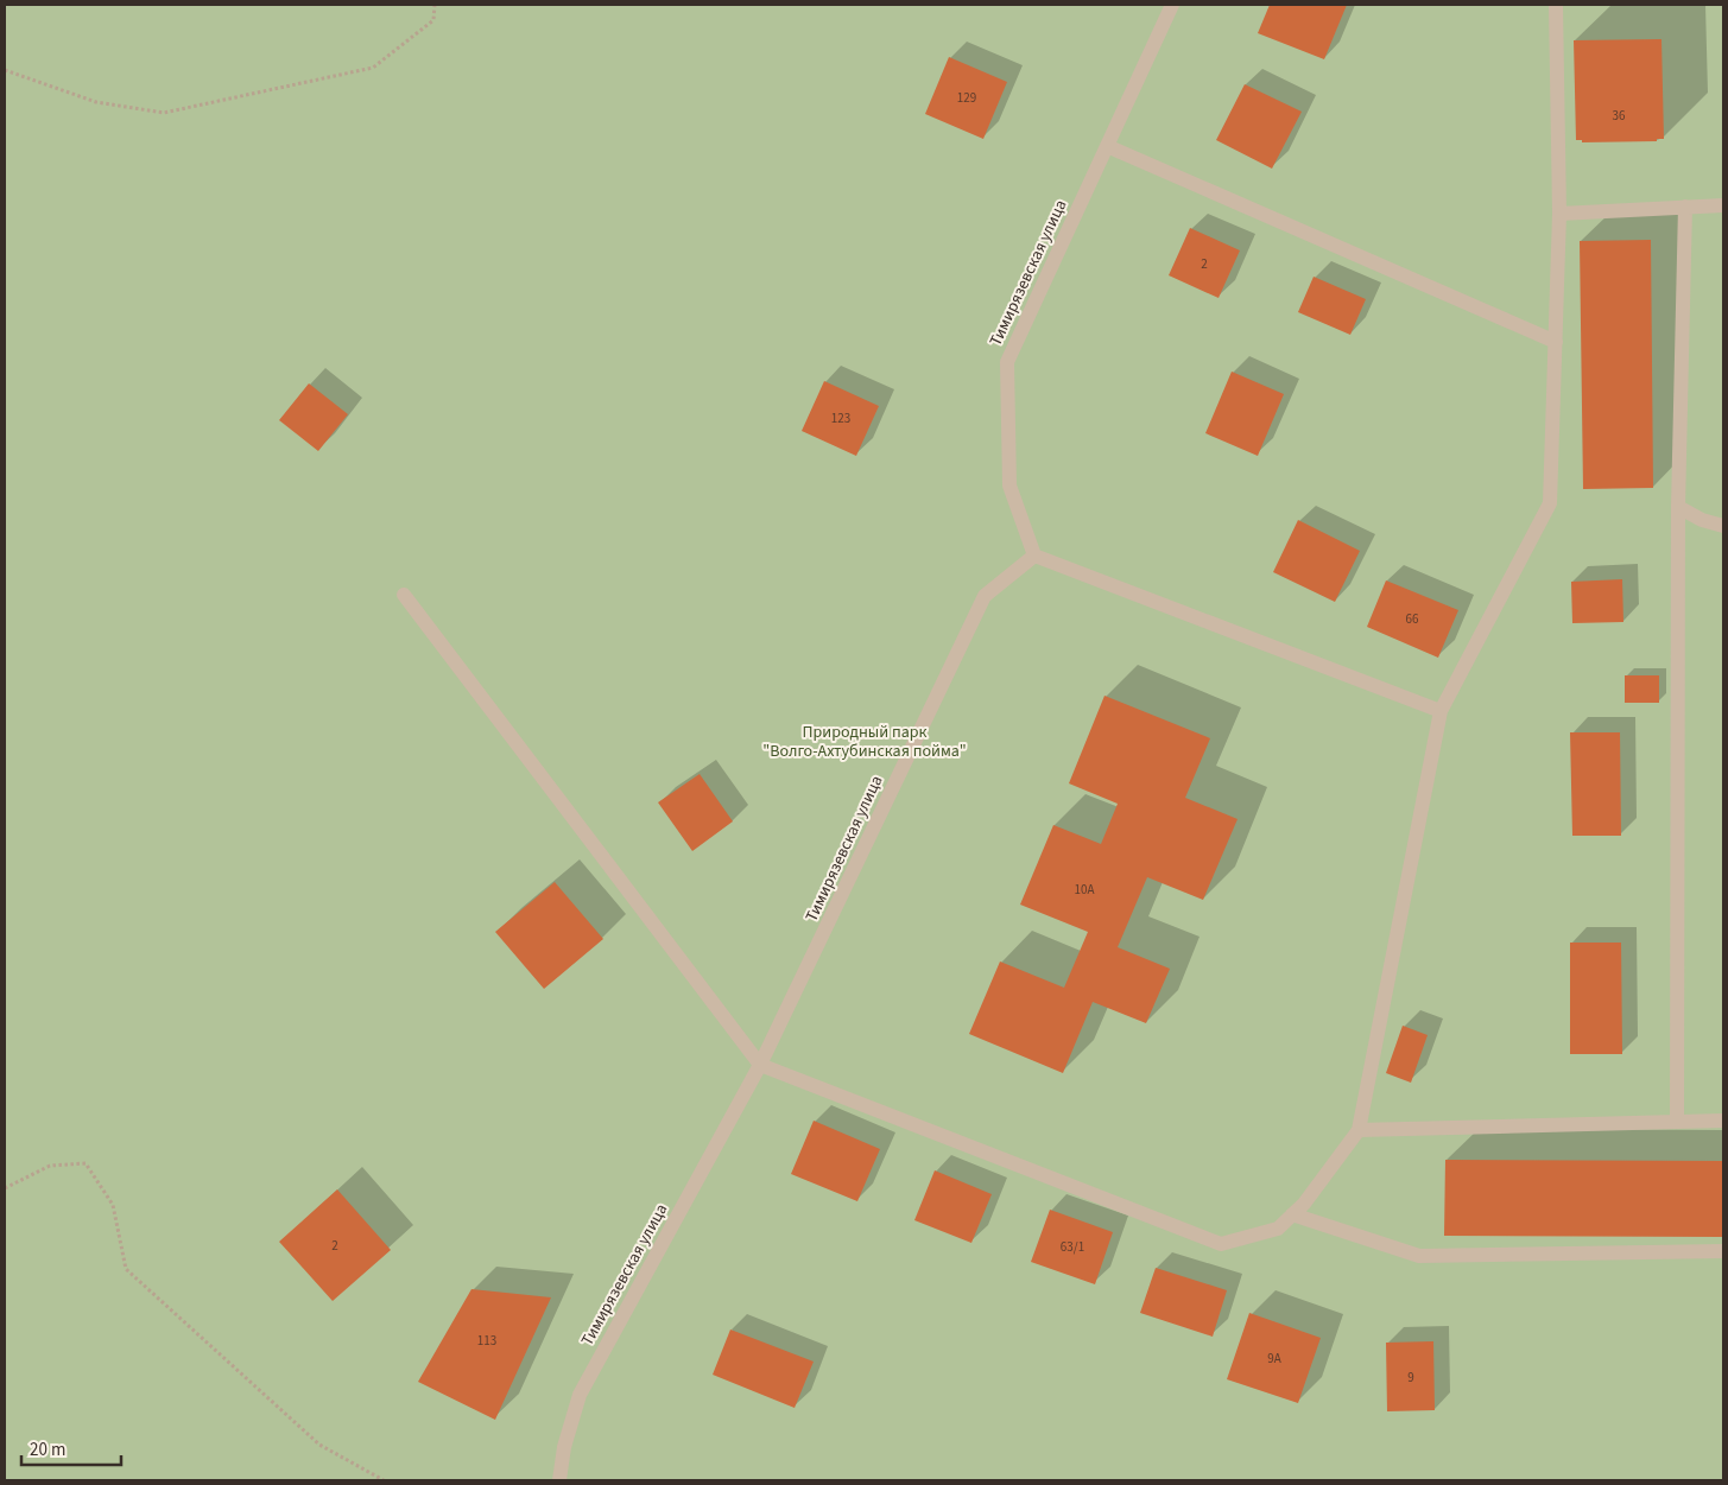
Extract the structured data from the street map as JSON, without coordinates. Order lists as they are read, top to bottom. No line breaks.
{"streets":{"street":["Тимирязевская улица"]},"parks":["Природный парк \"Волго-Ахтубинская пойма\""],"house_numbers":["129","36","2","123","66","10А","2","63/1","113","9А","9"],"scale_bar":"20 m"}
